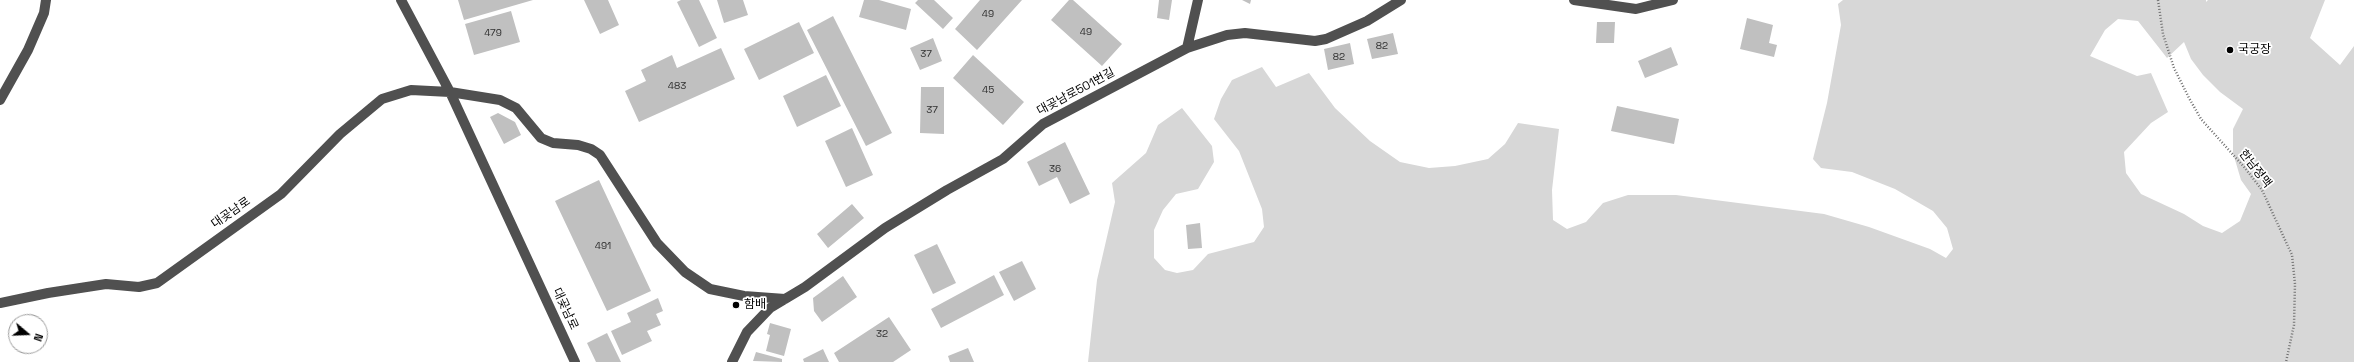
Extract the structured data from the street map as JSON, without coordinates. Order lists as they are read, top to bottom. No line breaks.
{"streets":{"street":["대곶남로501번길","대곶남로"],"path":["한남정맥"]},"places":["국궁장","함배"],"house_numbers":["49","49","479","82","37","82","483","45","37","36","491","32"],"north":"right"}
